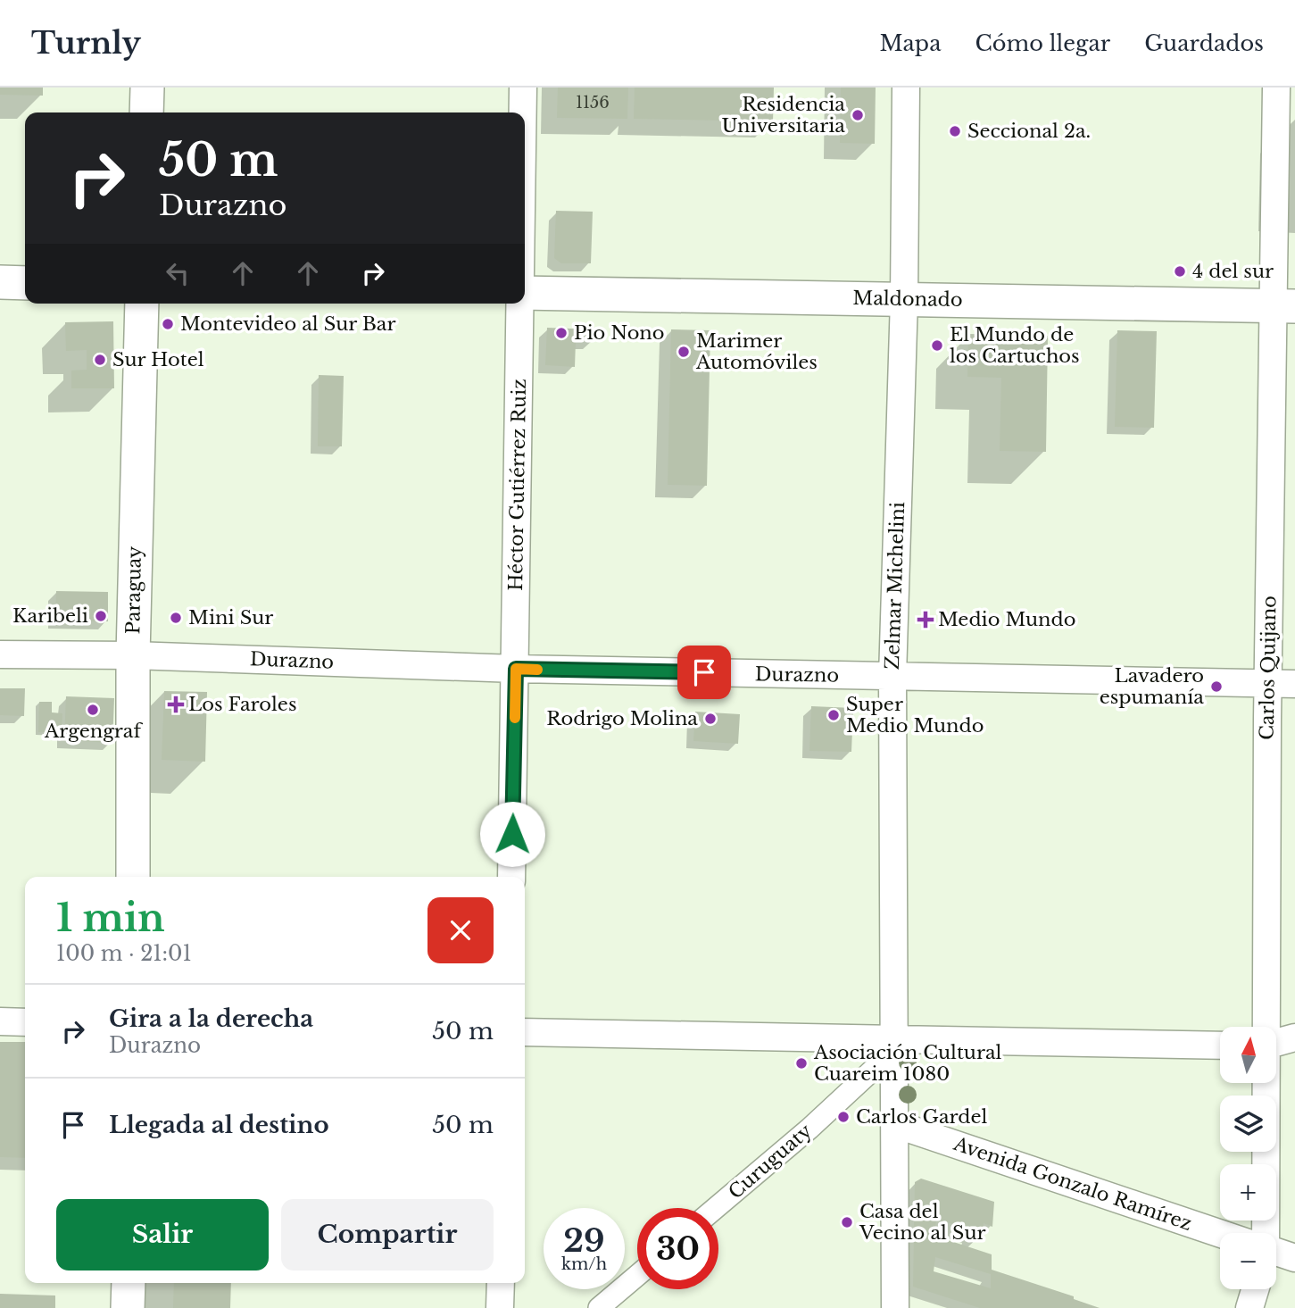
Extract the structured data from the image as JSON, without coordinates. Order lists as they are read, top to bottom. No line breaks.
{"streets":{"street":["Maldonado","Héctor Gutiérrez Ruiz","Zelmar Michelini","Paraguay","Durazno","Carlos Quijano","Curuguaty","Avenida Gonzalo Ramírez"]},"crossings":[["Maldonado","Zelmar Michelini"],["Maldonado","Carlos Quijano"],["Héctor Gutiérrez Ruiz","Durazno"],["Zelmar Michelini","Durazno"],["Zelmar Michelini","Curuguaty"],["Zelmar Michelini","Avenida Gonzalo Ramírez"],["Paraguay","Durazno"],["Durazno","Carlos Quijano"]],"places":{"other":["Residencia Universitaria","Seccional 2a.","4 del sur","Montevideo al Sur Bar","Pio Nono","El Mundo de los Cartuchos","Marimer Automóviles","Sur Hotel","Karibeli","Mini Sur","Lavadero espumanía","Argengraf","Super Medio Mundo","Rodrigo Molina","Asociación Cultural Cuareim 1080","Carlos Gardel","Casa del Vecino al Sur"],"health":["Medio Mundo","Los Faroles"]},"house_numbers":["1156"],"north":"top","page":{"header":"Turnly","nav":["Mapa","Cómo llegar","Guardados"],"turn":["50 m","Durazno"],"heading":["1 min","100 m · 21:01"],"list":[{"name":"Gira a la derecha","note":"Durazno","value":"50 m"},{"name":"Llegada al destino","value":"50 m"}],"map_buttons":["+","−"],"buttons":["Salir","Compartir"],"speed":"29 km/h","limit":"30"}}
